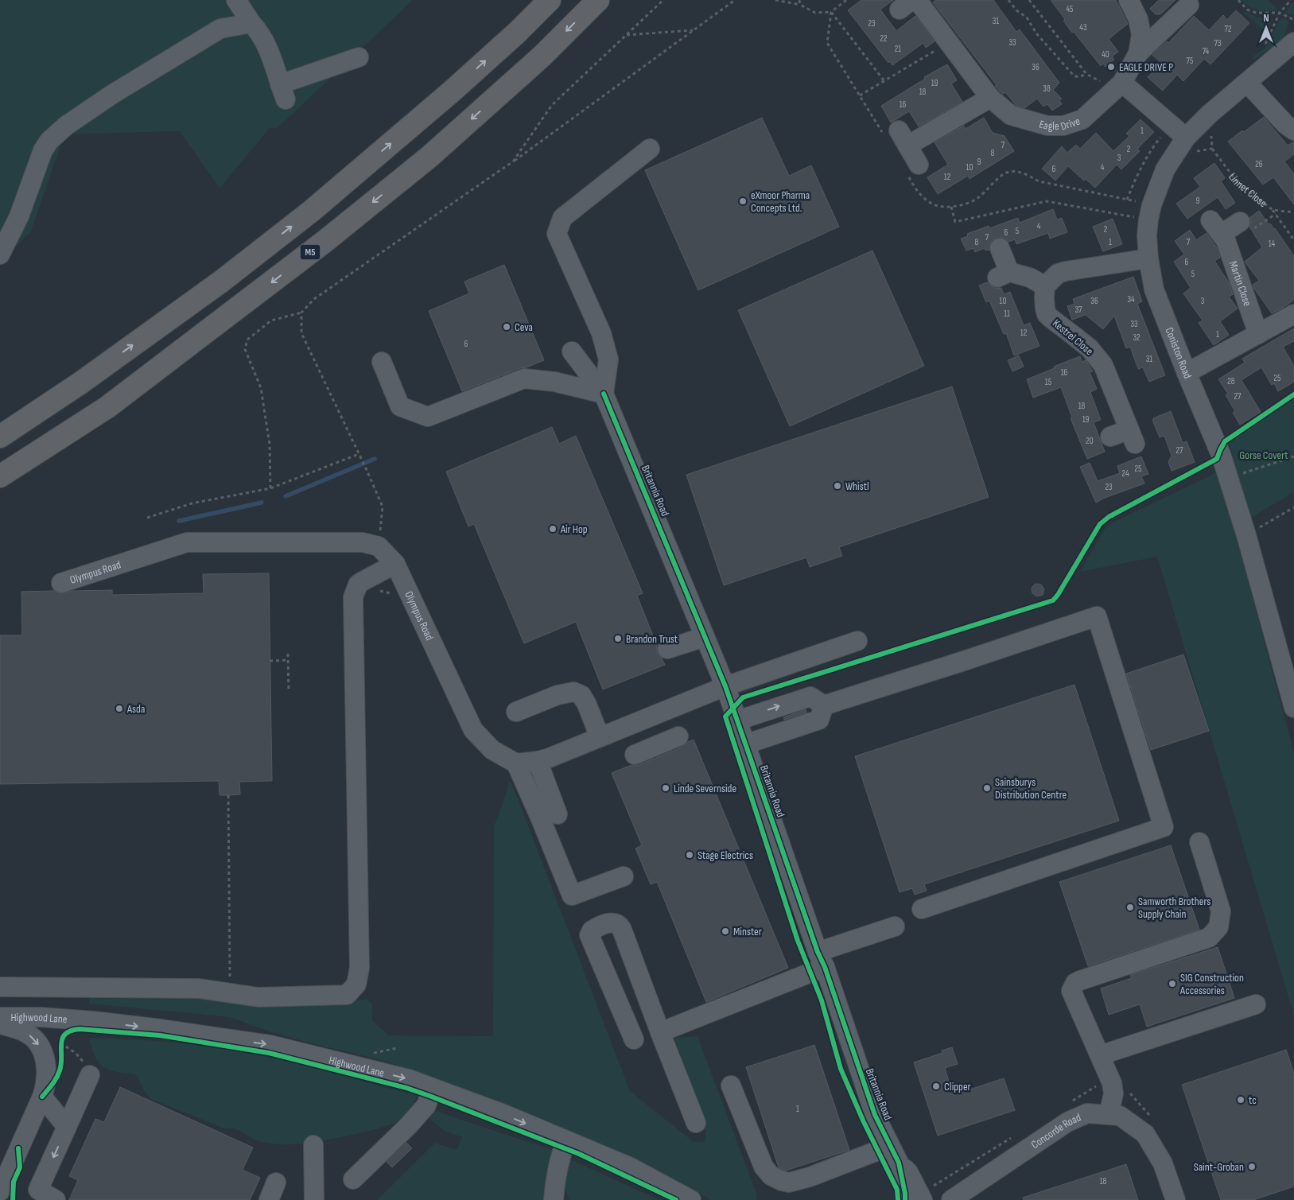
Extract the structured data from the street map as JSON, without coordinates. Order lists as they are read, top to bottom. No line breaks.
{"streets":{"highway":["M5"],"street":["Eagle Drive","Martin Close","Kestrel Close","Coniston Road","Britannia Road","Olympus Road","Highwood Lane","Concorde Road"],"path":["Linnet Close"]},"parks":["Gorse Covert"],"places":["EAGLE DRIVE P","eXmoor Pharma Concepts Ltd.","Ceva","Whistl","Air Hop","Brandon Trust","Asda","Linde Severnside","Sainsburys Distribution Centre","Stage Electrics","Samworth Brothers Supply Chain","Minster","SIG Construction Accessories","Clipper","tc","Saint-Groban"],"house_numbers":["45","31","23","43","72","22","33","73","21","74","40","75","36","19","38","18","16","1","7","2","8","3","9","26","10","4","6","12","9","4","2","5","6","7","8","1","7","14","6","5","34","10","36","3","37","11","33","12","1","32","6","31","16","25","28","15","27","18","19","20","27","25","24","23","1","18"],"north":"top"}
